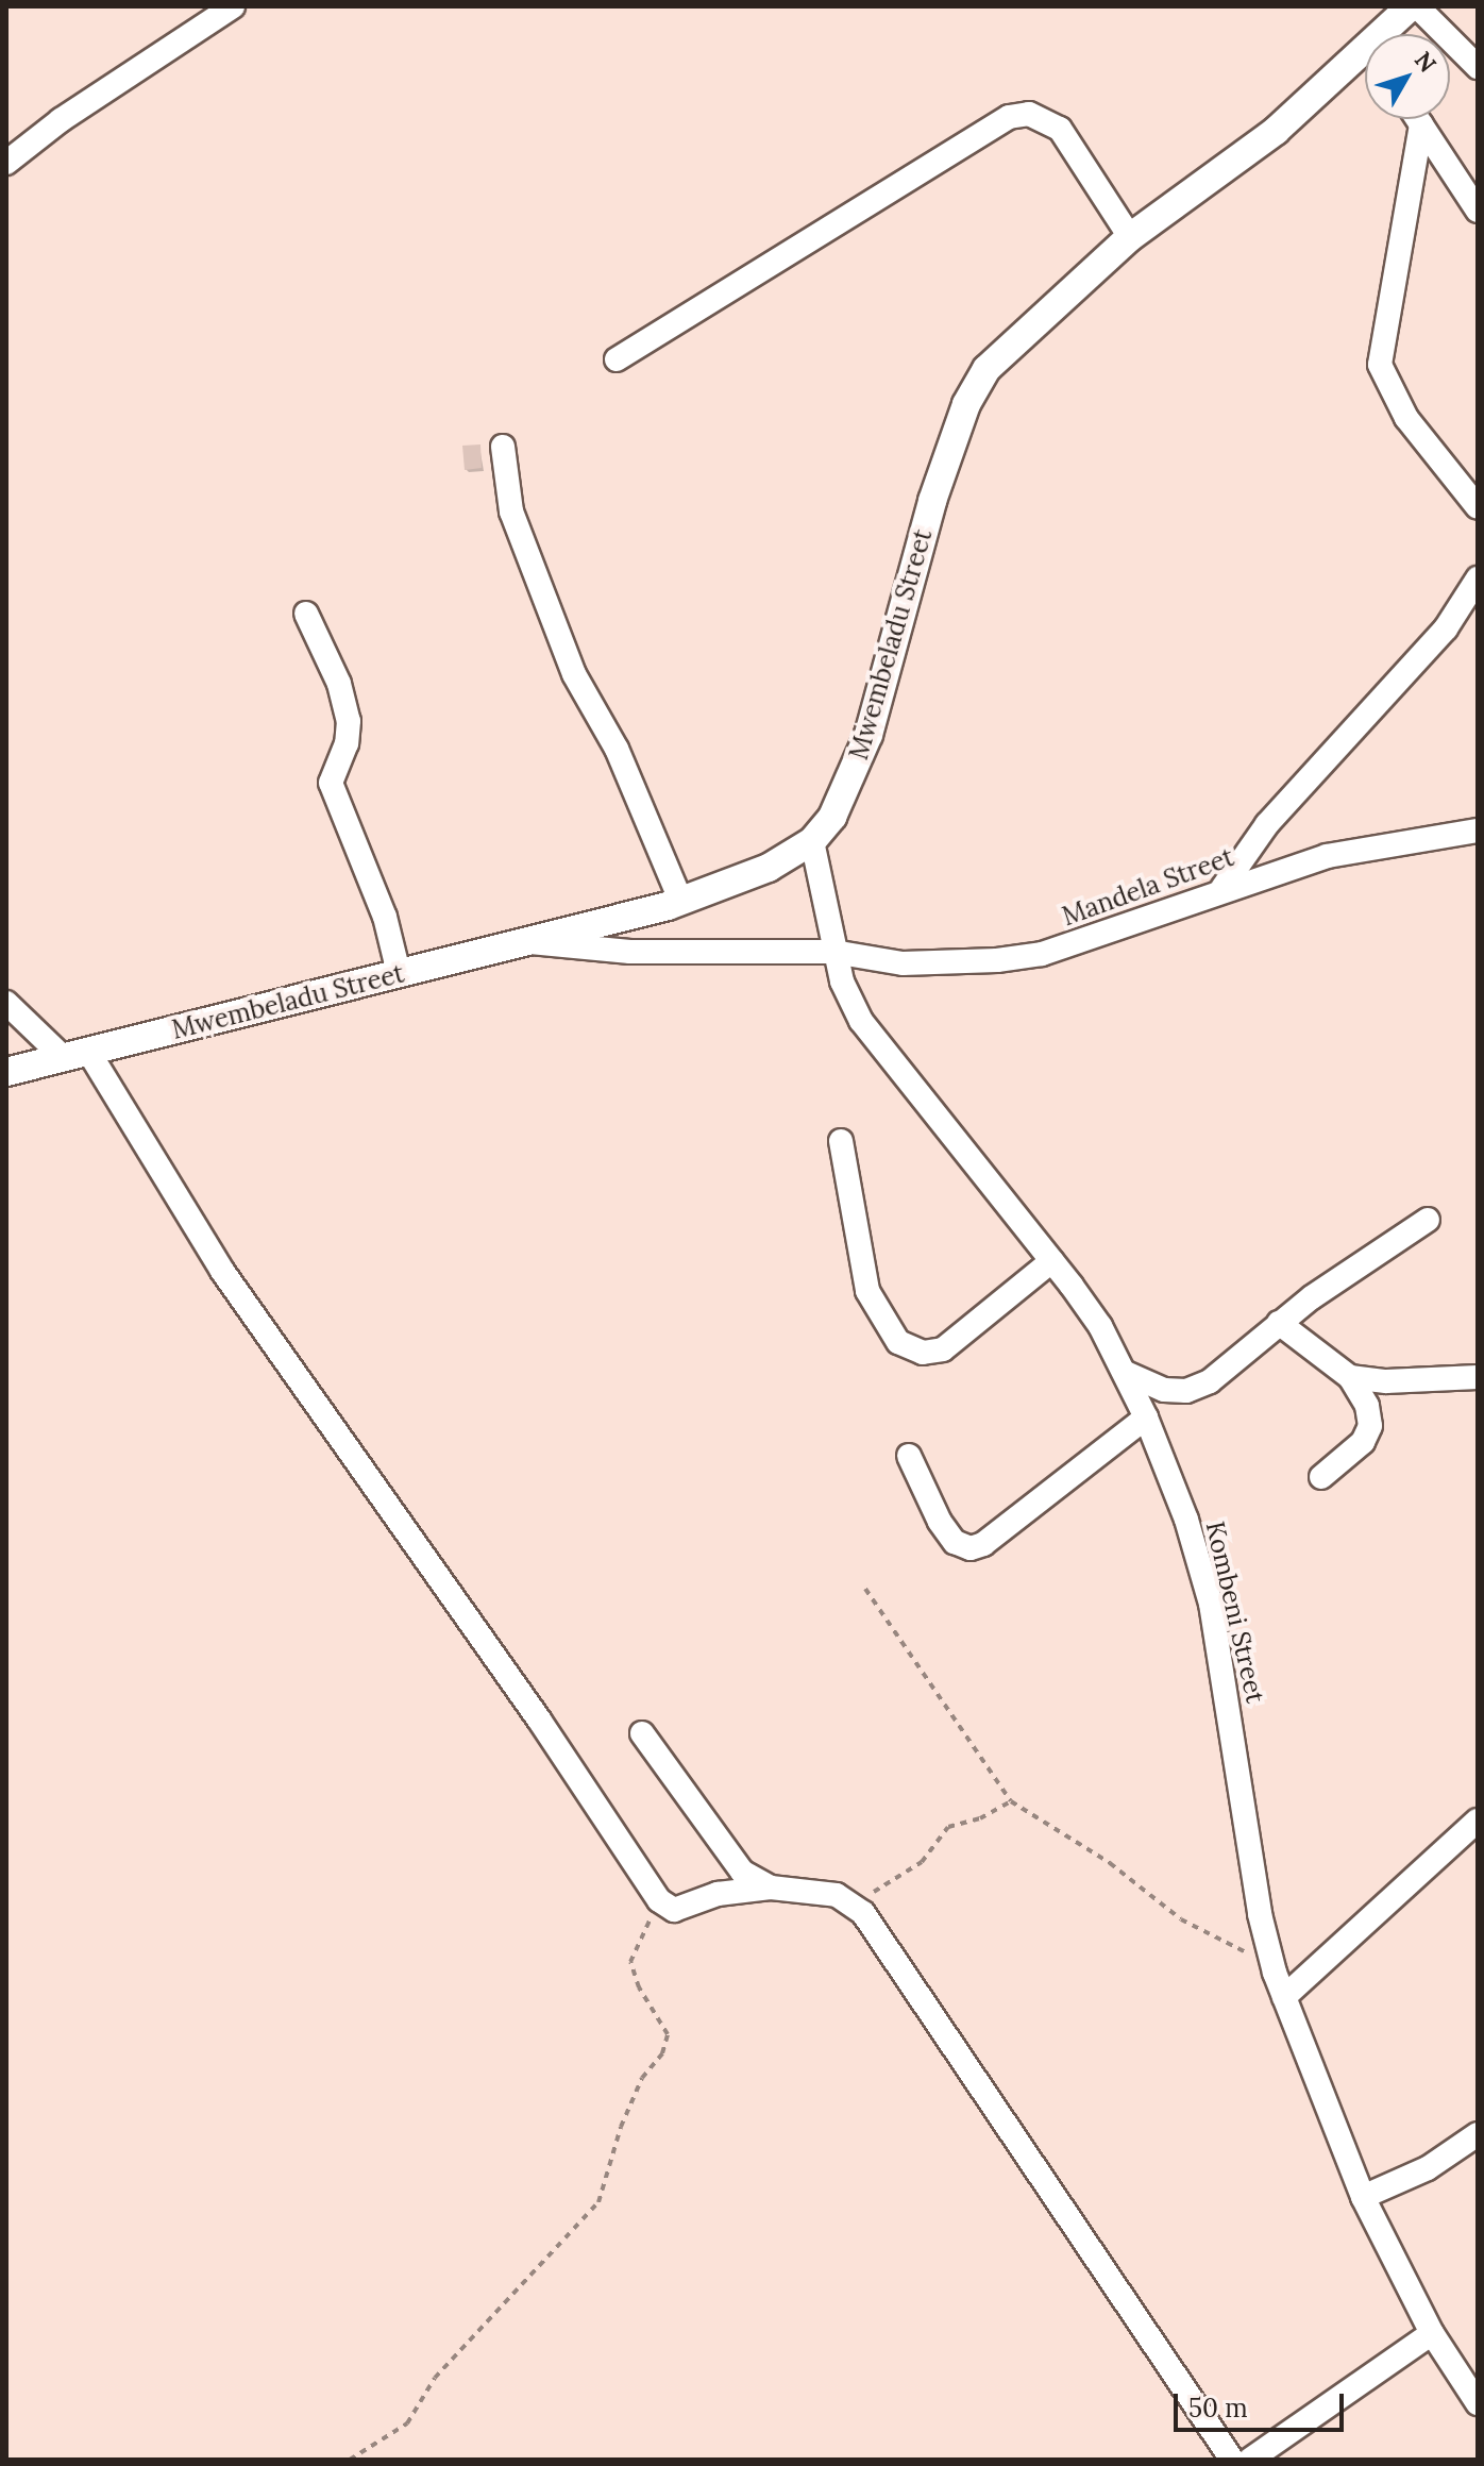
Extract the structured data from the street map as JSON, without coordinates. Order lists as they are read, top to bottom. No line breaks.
{"streets":{"street":["Mwembeladu Street","Mandela Street","Kombeni Street"]},"crossings":[["Mwembeladu Street","Mandela Street"],["Mwembeladu Street","Kombeni Street"],["Mandela Street","Kombeni Street"]],"scale_bar":"50 m","north":"top right"}
